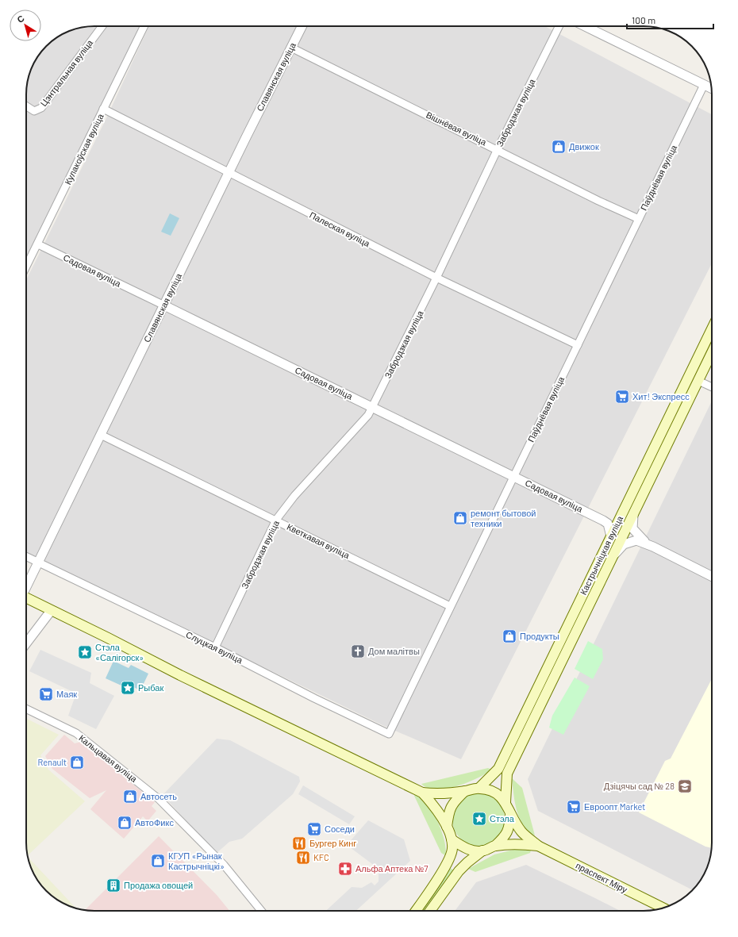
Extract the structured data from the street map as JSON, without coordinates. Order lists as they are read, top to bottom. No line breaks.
{"streets":{"main road":["Кастрычніцкая вуліца","праспект Міру"],"street":["Цэнтральная вуліца","Славянская вуліца","Забродзкая вуліца","Вішнёвая вуліца","Кулакоўская вуліца","Паўднёвая вуліца","Палеская вуліца","Садовая вуліца","Кветкавая вуліца","Слуцкая вуліца","Кальцавая вуліца"]},"crossings":[["Славянская вуліца","Вішнёвая вуліца"],["Славянская вуліца","Палеская вуліца"],["Славянская вуліца","Садовая вуліца"],["Славянская вуліца","Кветкавая вуліца"],["Славянская вуліца","Слуцкая вуліца"],["Забродзкая вуліца","Вішнёвая вуліца"],["Забродзкая вуліца","Палеская вуліца"],["Забродзкая вуліца","Садовая вуліца"],["Забродзкая вуліца","Кветкавая вуліца"],["Забродзкая вуліца","Слуцкая вуліца"],["Вішнёвая вуліца","Паўднёвая вуліца"],["Кулакоўская вуліца","Палеская вуліца"],["Кулакоўская вуліца","Садовая вуліца"],["Паўднёвая вуліца","Палеская вуліца"],["Паўднёвая вуліца","Садовая вуліца"],["Паўднёвая вуліца","Кветкавая вуліца"],["Паўднёвая вуліца","Слуцкая вуліца"]],"places":{"shop":["Движок","ремонт бытовой техники","Продукты","Renault","Автосеть","АвтоФикс","КГУП «Рынак Кастрычніцкі»"],"supermarket":["Хит! Экспресс","Маяк","Евроопт Market","Соседи"],"church":["Дом малітвы"],"place":["Стэла «Салігорск»","Рыбак","Стэла"],"school or university":["Дзіцячы сад № 28"],"restaurant":["Бургер Кинг","KFC"],"pharmacy":["Альфа Аптека №7"],"building":["Продажа овощей"]},"scale_bar":"100 m","north":"top left"}
